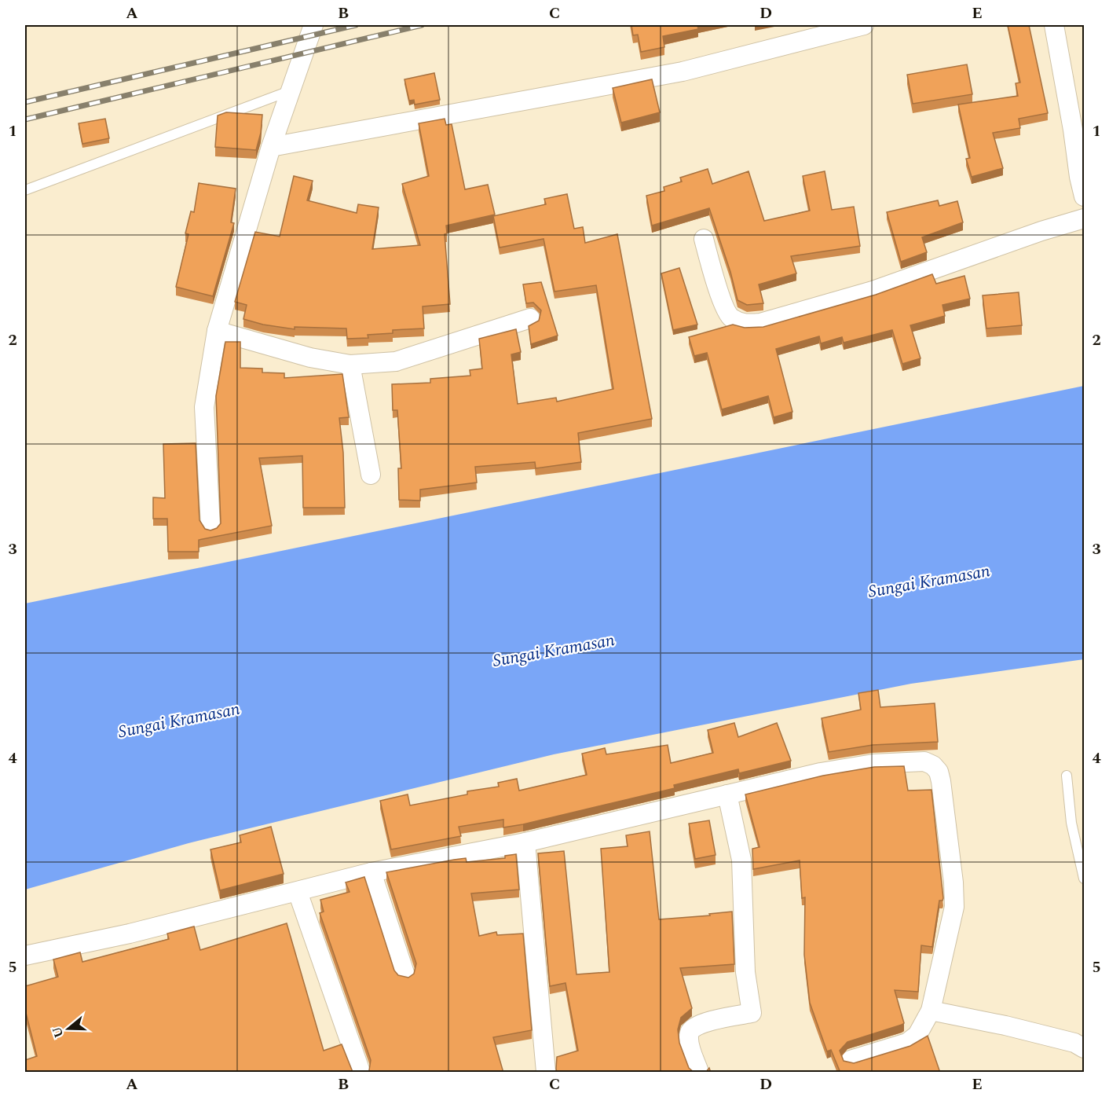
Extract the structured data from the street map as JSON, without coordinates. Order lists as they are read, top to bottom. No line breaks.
{"water":["Sungai Kramasan"],"north":"left","grid":{"columns":["A","B","C","D","E"],"rows":["1","2","3","4","5"]}}
